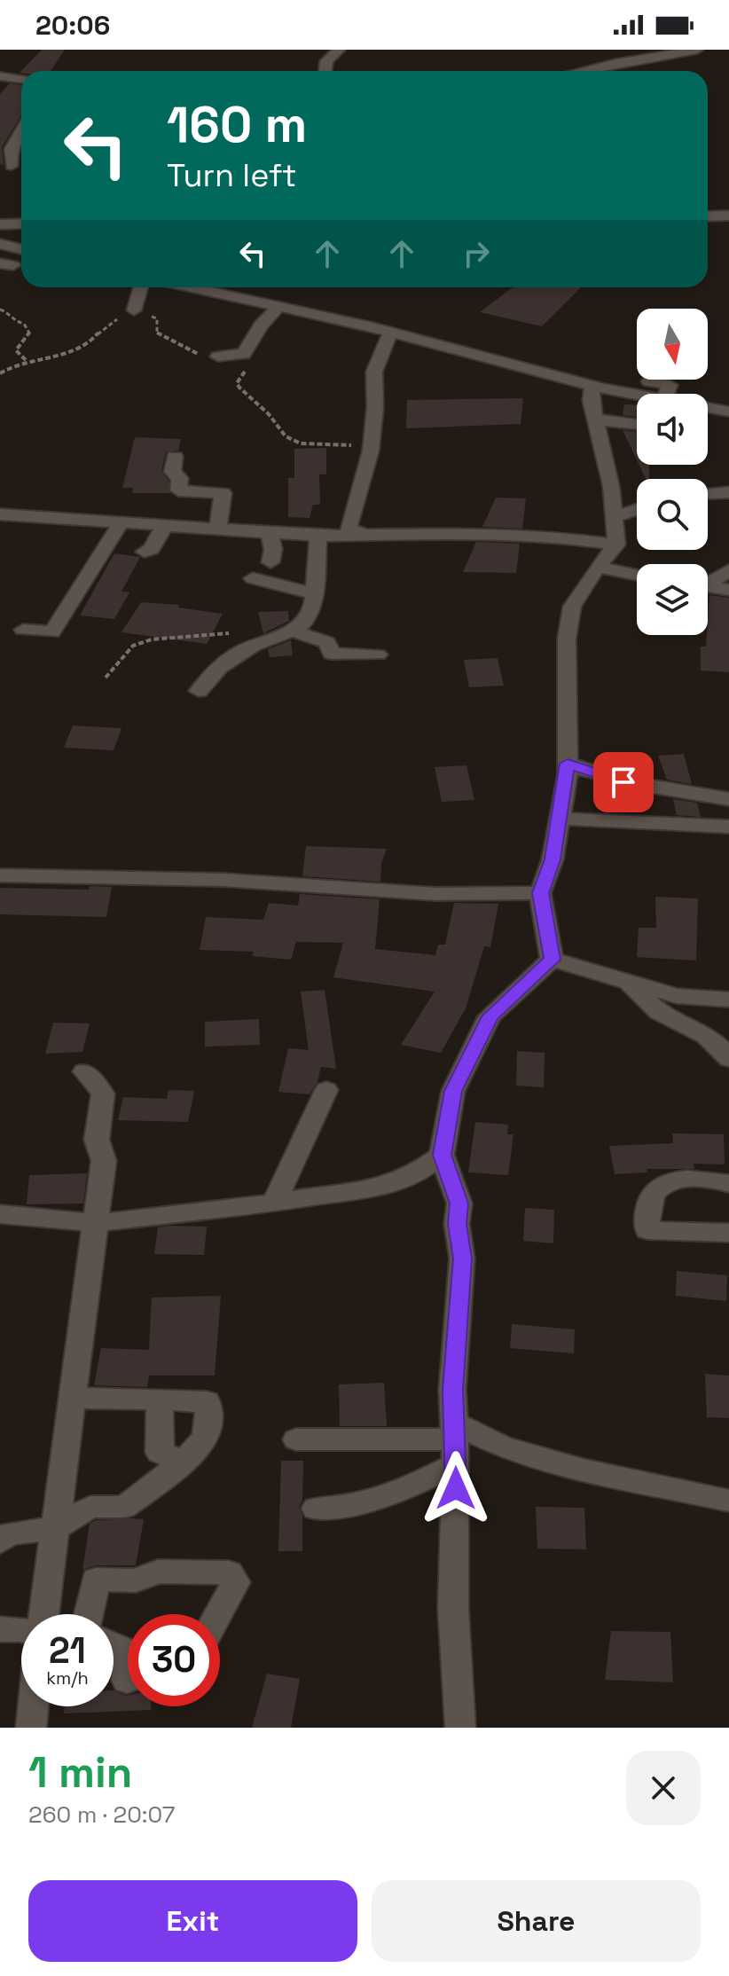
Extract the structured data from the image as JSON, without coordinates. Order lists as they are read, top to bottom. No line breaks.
{"north":"bottom","page":{"status":"20:06","turn":["160 m","Turn left"],"speed":"21 km/h","limit":"30","heading":["1 min","260 m · 20:07"],"buttons":["Exit","Share"]}}
